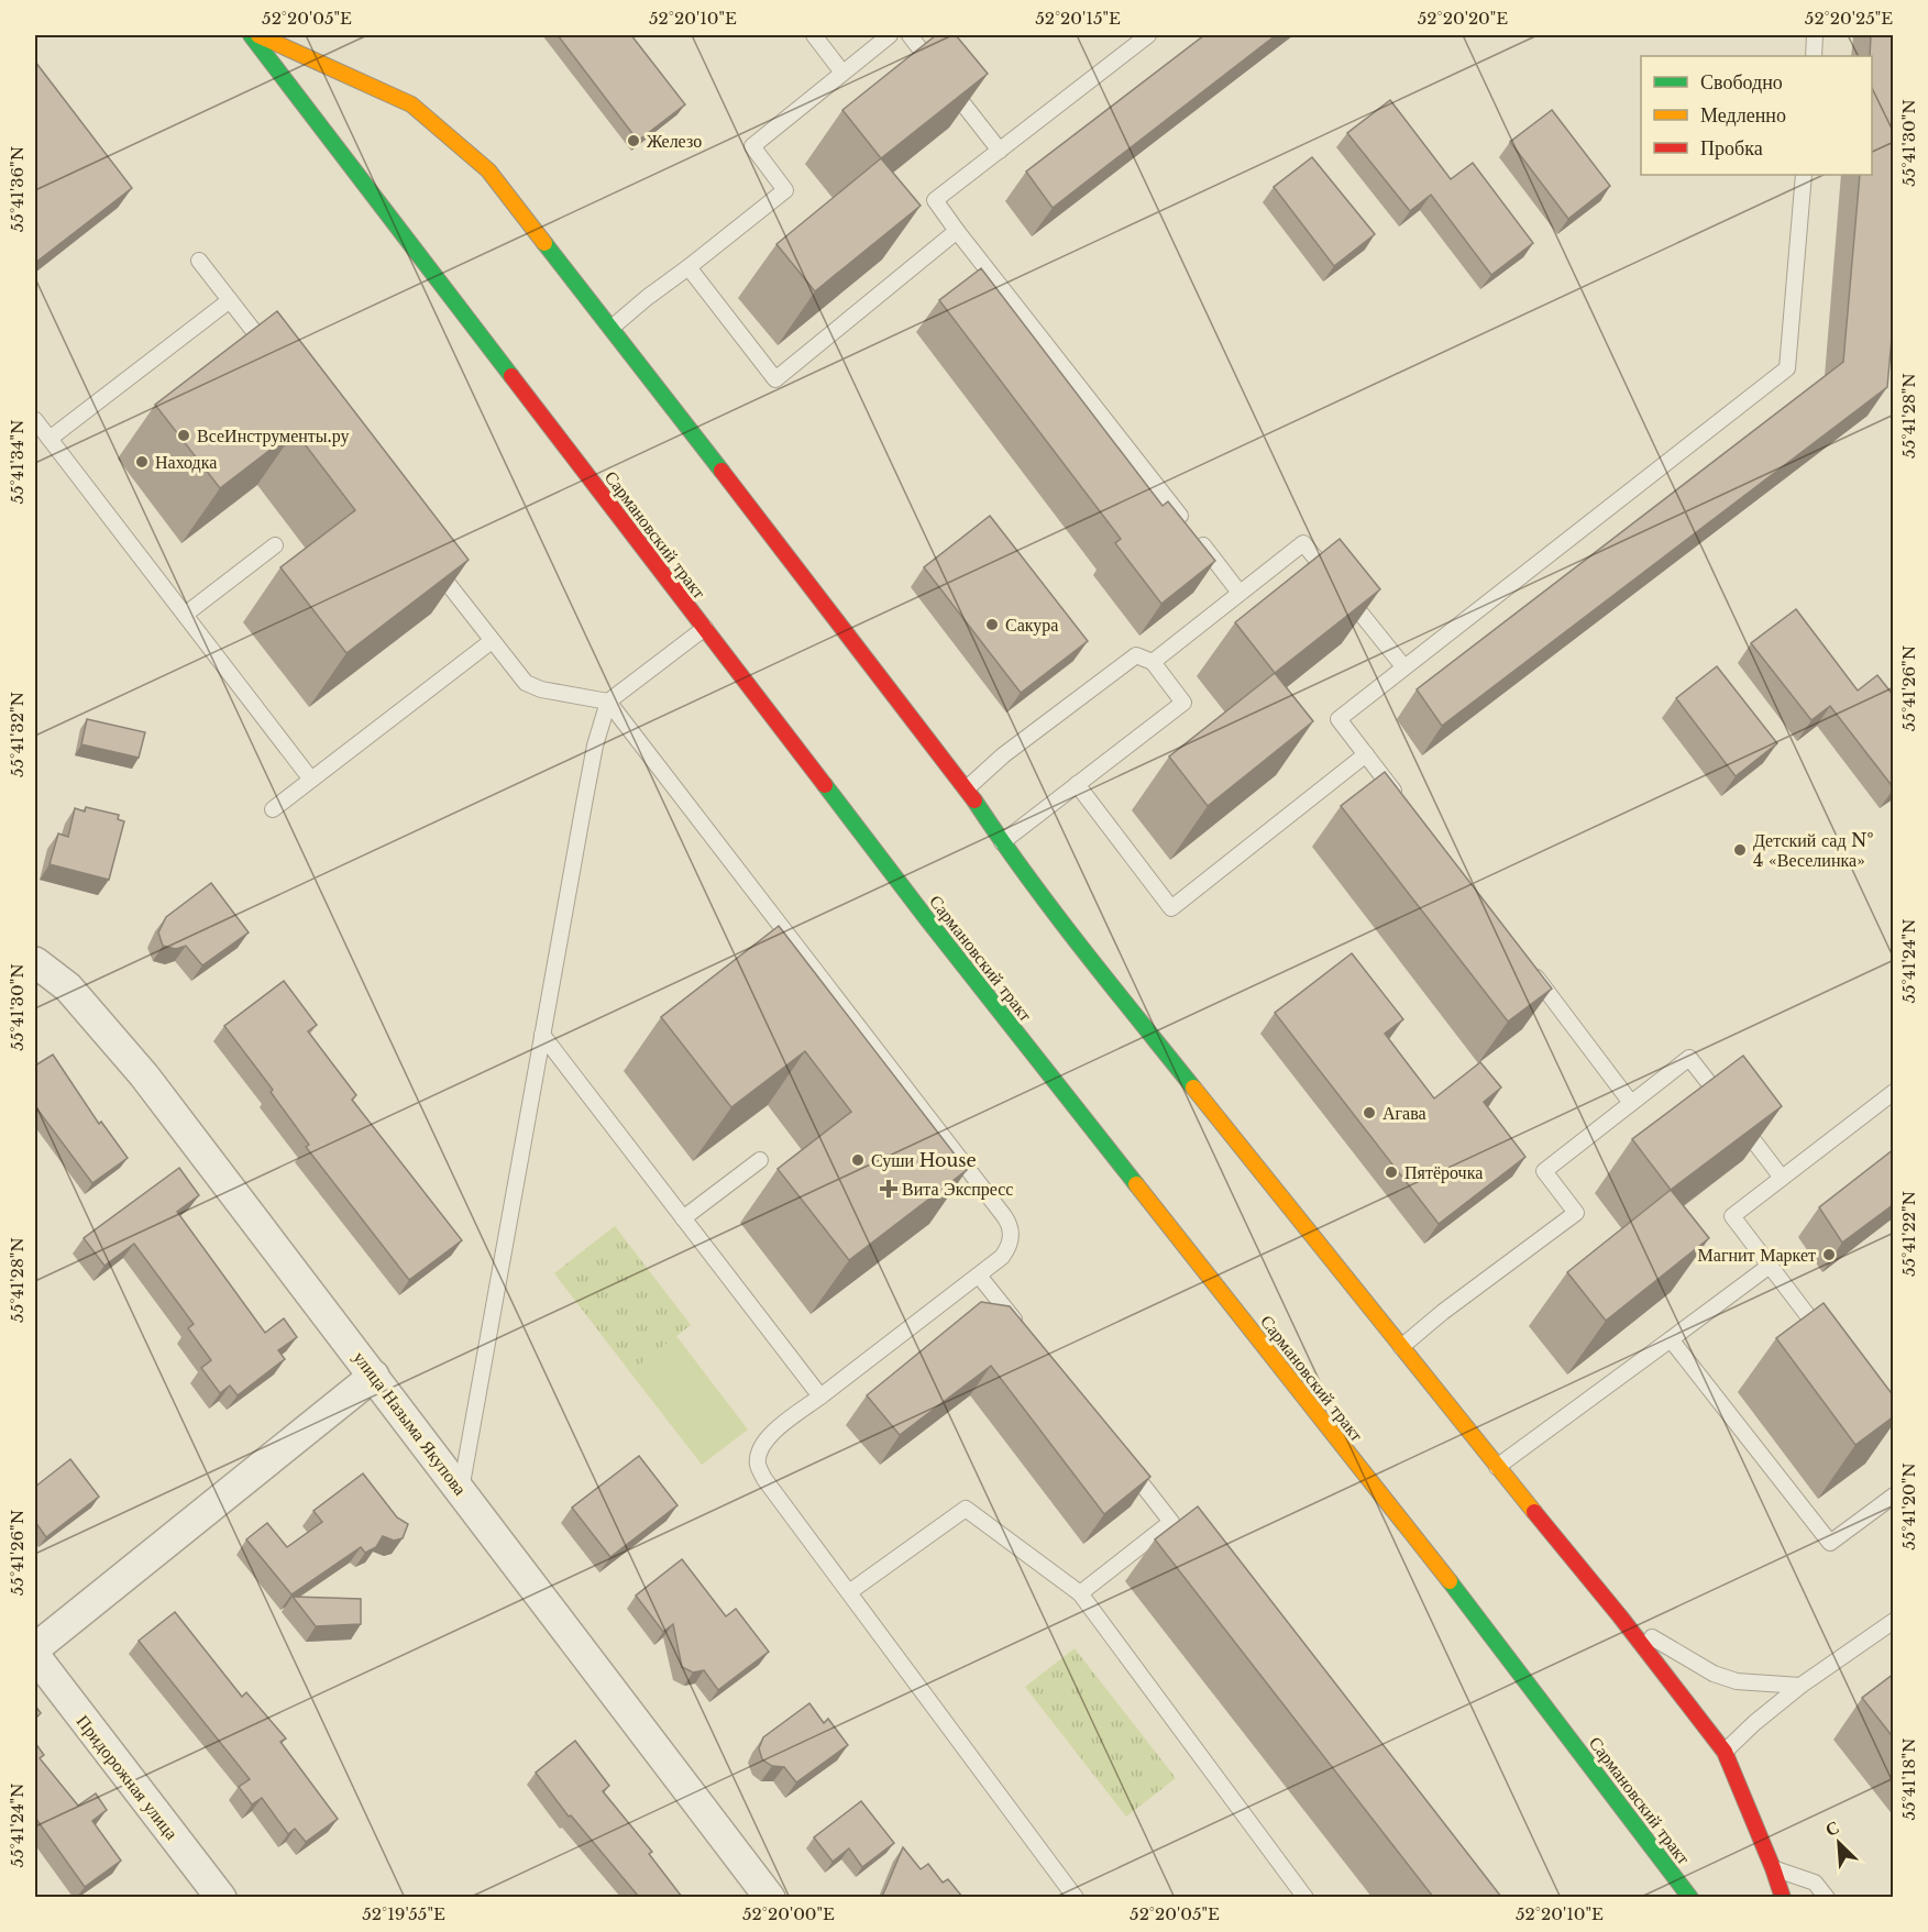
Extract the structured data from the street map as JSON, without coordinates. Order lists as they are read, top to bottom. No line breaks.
{"streets":{"street":["Сармановский тракт","улица Назыма Якупова","Придорожная улица"]},"places":{"other":["Железо","ВсеИнструменты.ру","Находка","Сакура","Детский сад № 4 «Веселинка»","Агава","Суши House","Пятёрочка","Магнит Маркет"],"health":["Вита Экспресс"]},"legend":["Свободно","Медленно","Пробка"],"north":"top left","coordinates":["52°20'05\"E","52°20'10\"E","52°20'15\"E","52°20'20\"E","52°20'25\"E","55°41'30\"N","55°41'36\"N","55°41'28\"N","55°41'34\"N","55°41'26\"N","55°41'32\"N","55°41'24\"N","55°41'22\"N","55°41'20\"N","55°41'18\"N","52°19'55\"E","52°20'00\"E"]}
